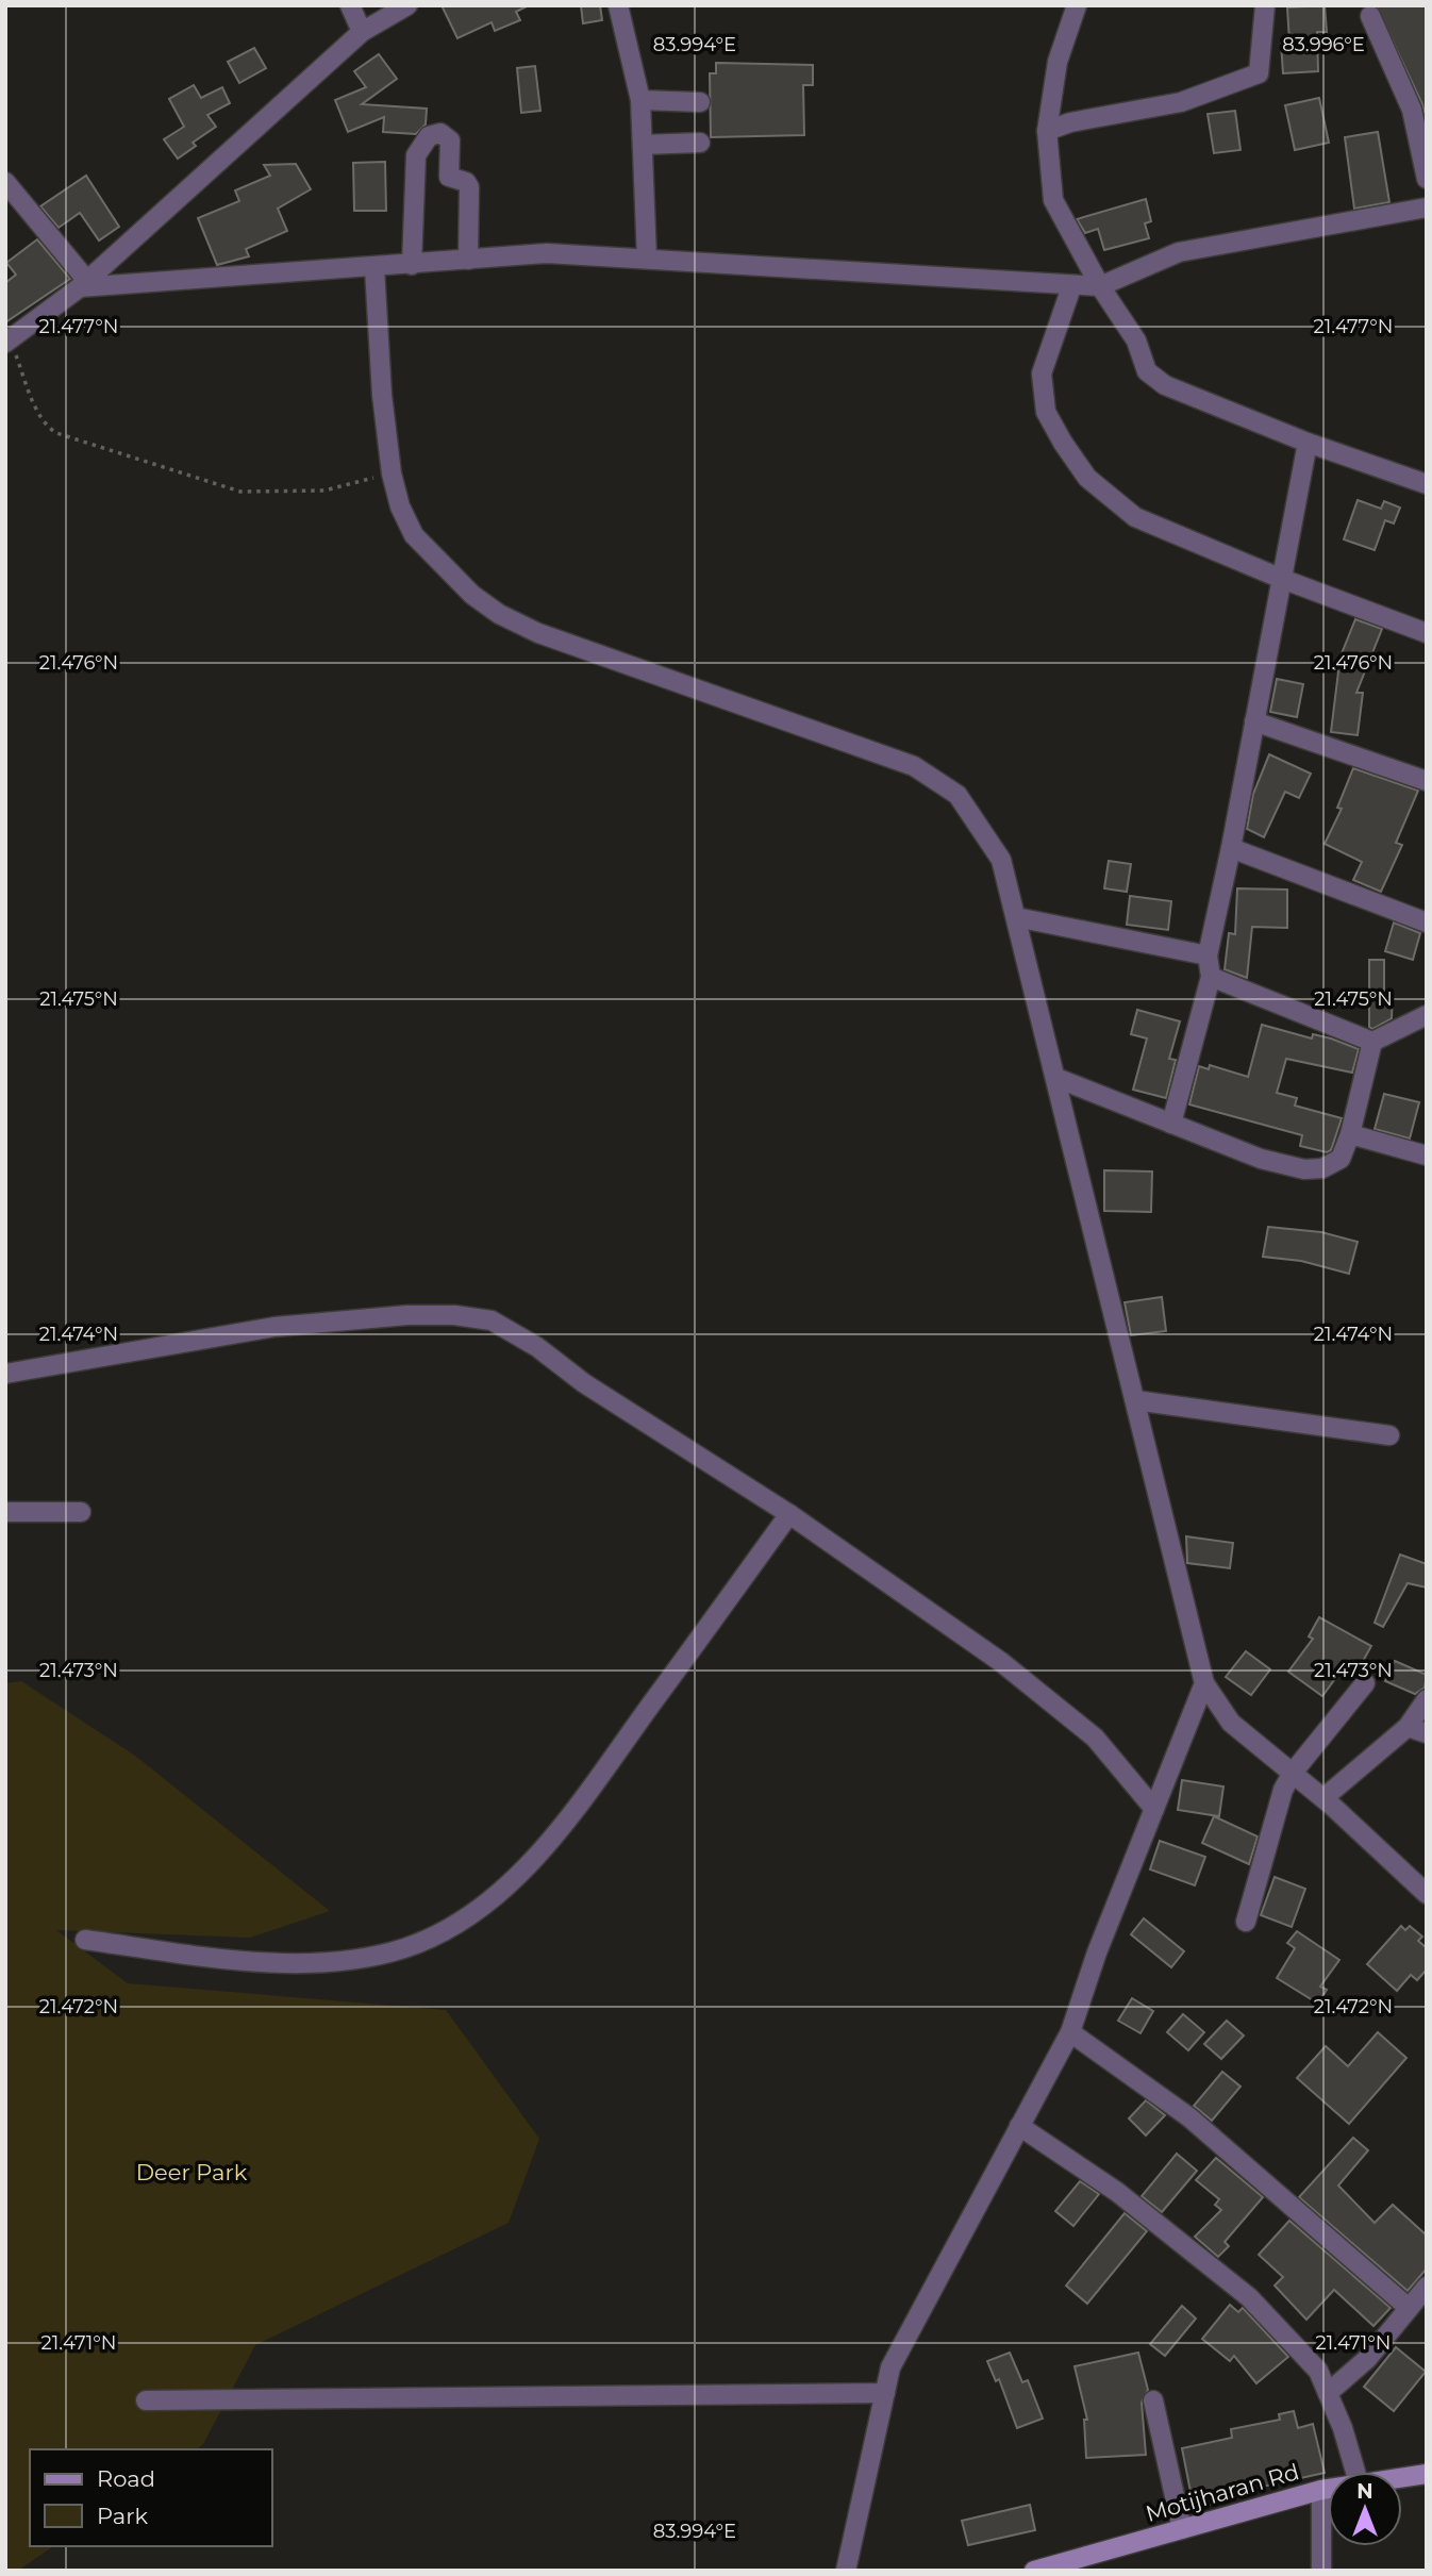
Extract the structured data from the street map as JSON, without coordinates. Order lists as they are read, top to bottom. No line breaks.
{"streets":{"main road":["Motijharan Rd"]},"parks":["Deer Park"],"legend":["Road","Park"],"north":"top","coordinates":["83.994°E","83.996°E","21.477°N","21.476°N","21.475°N","21.474°N","21.473°N","21.472°N","21.471°N"]}
